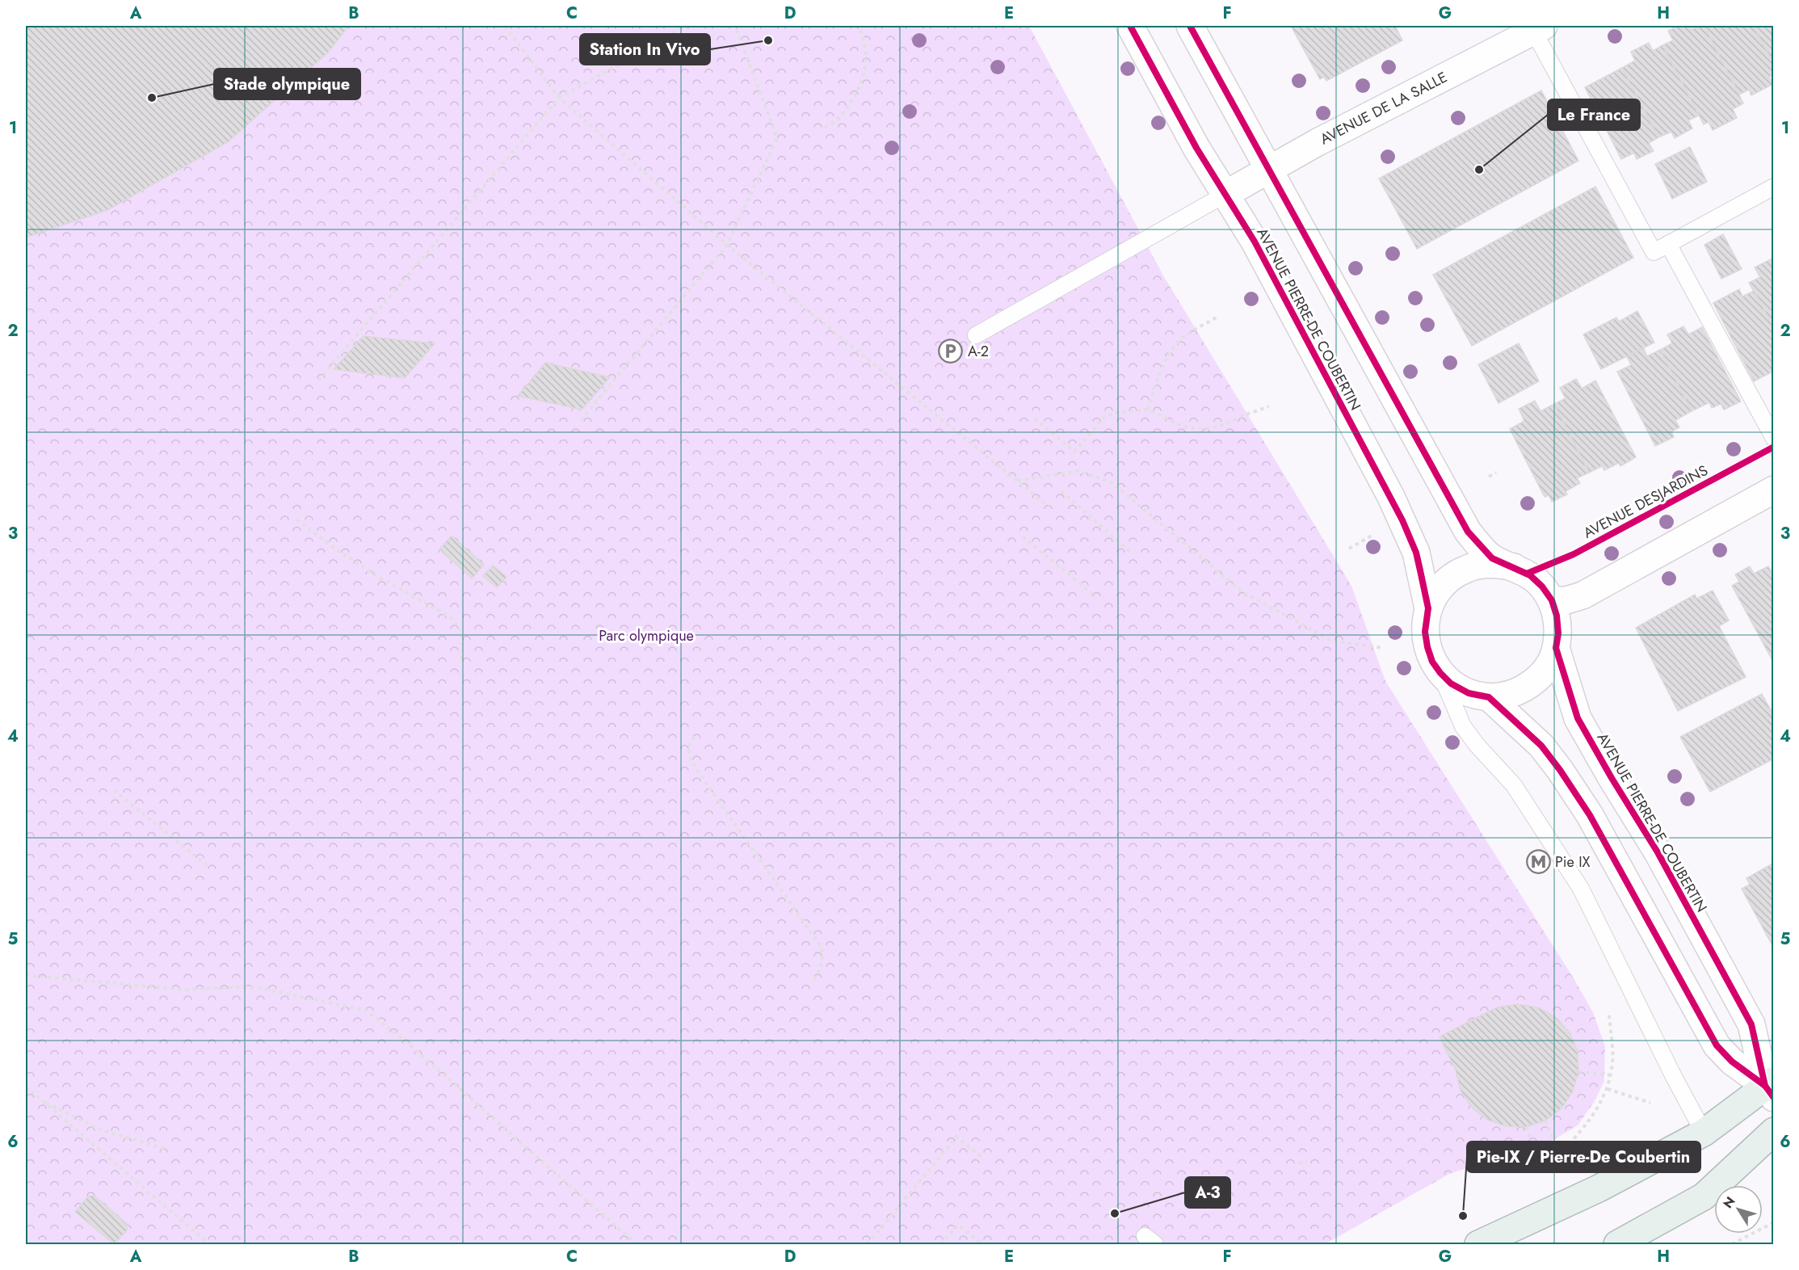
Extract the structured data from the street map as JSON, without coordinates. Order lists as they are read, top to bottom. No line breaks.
{"streets":{"street":["AVENUE DE LA SALLE","AVENUE PIERRE-DE COUBERTIN"],"cycle path":["AVENUE DESJARDINS"]},"crossings":[["AVENUE DE LA SALLE","AVENUE PIERRE-DE COUBERTIN"]],"parks":["Parc olympique"],"places":{"other":["Station In Vivo","Stade olympique","Le France","A-3","Pie-IX / Pierre-De Coubertin"],"parking":["A-2"],"metro station":["Pie IX"]},"north":"top left","grid":{"columns":["A","B","C","D","E","F","G","H"],"rows":["1","2","3","4","5","6"]}}
